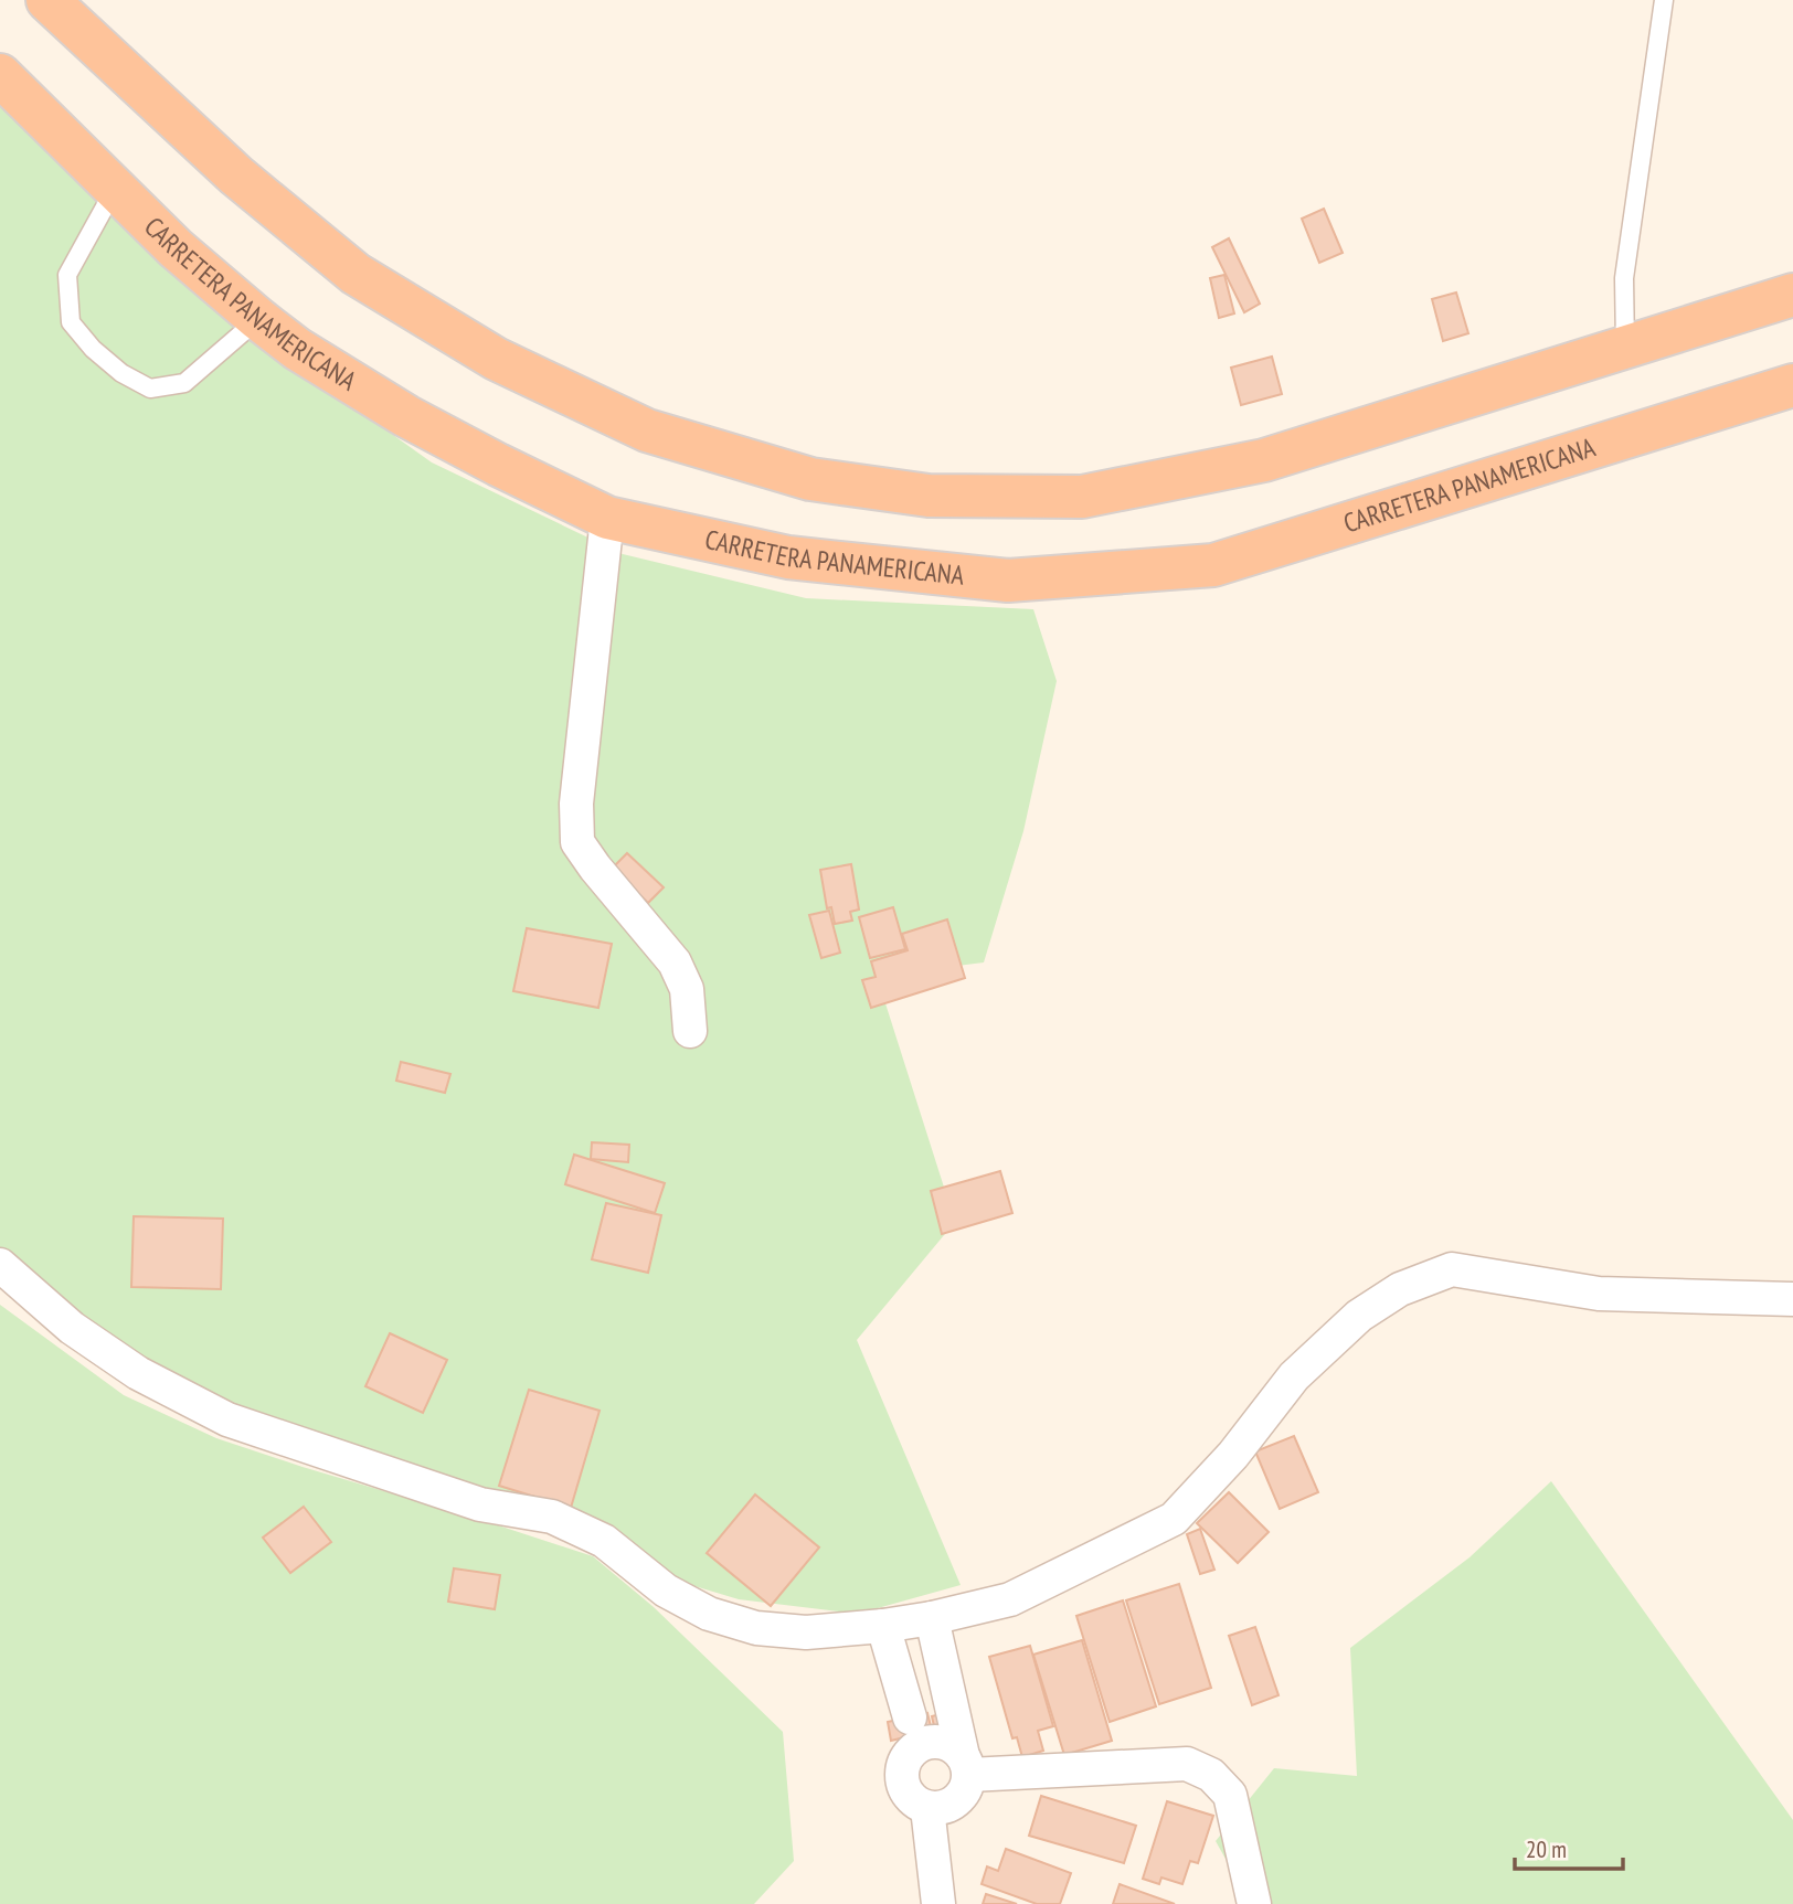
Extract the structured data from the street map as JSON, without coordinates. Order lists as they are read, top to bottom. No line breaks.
{"streets":{"highway":["CARRETERA PANAMERICANA"]},"scale_bar":"20 m"}
